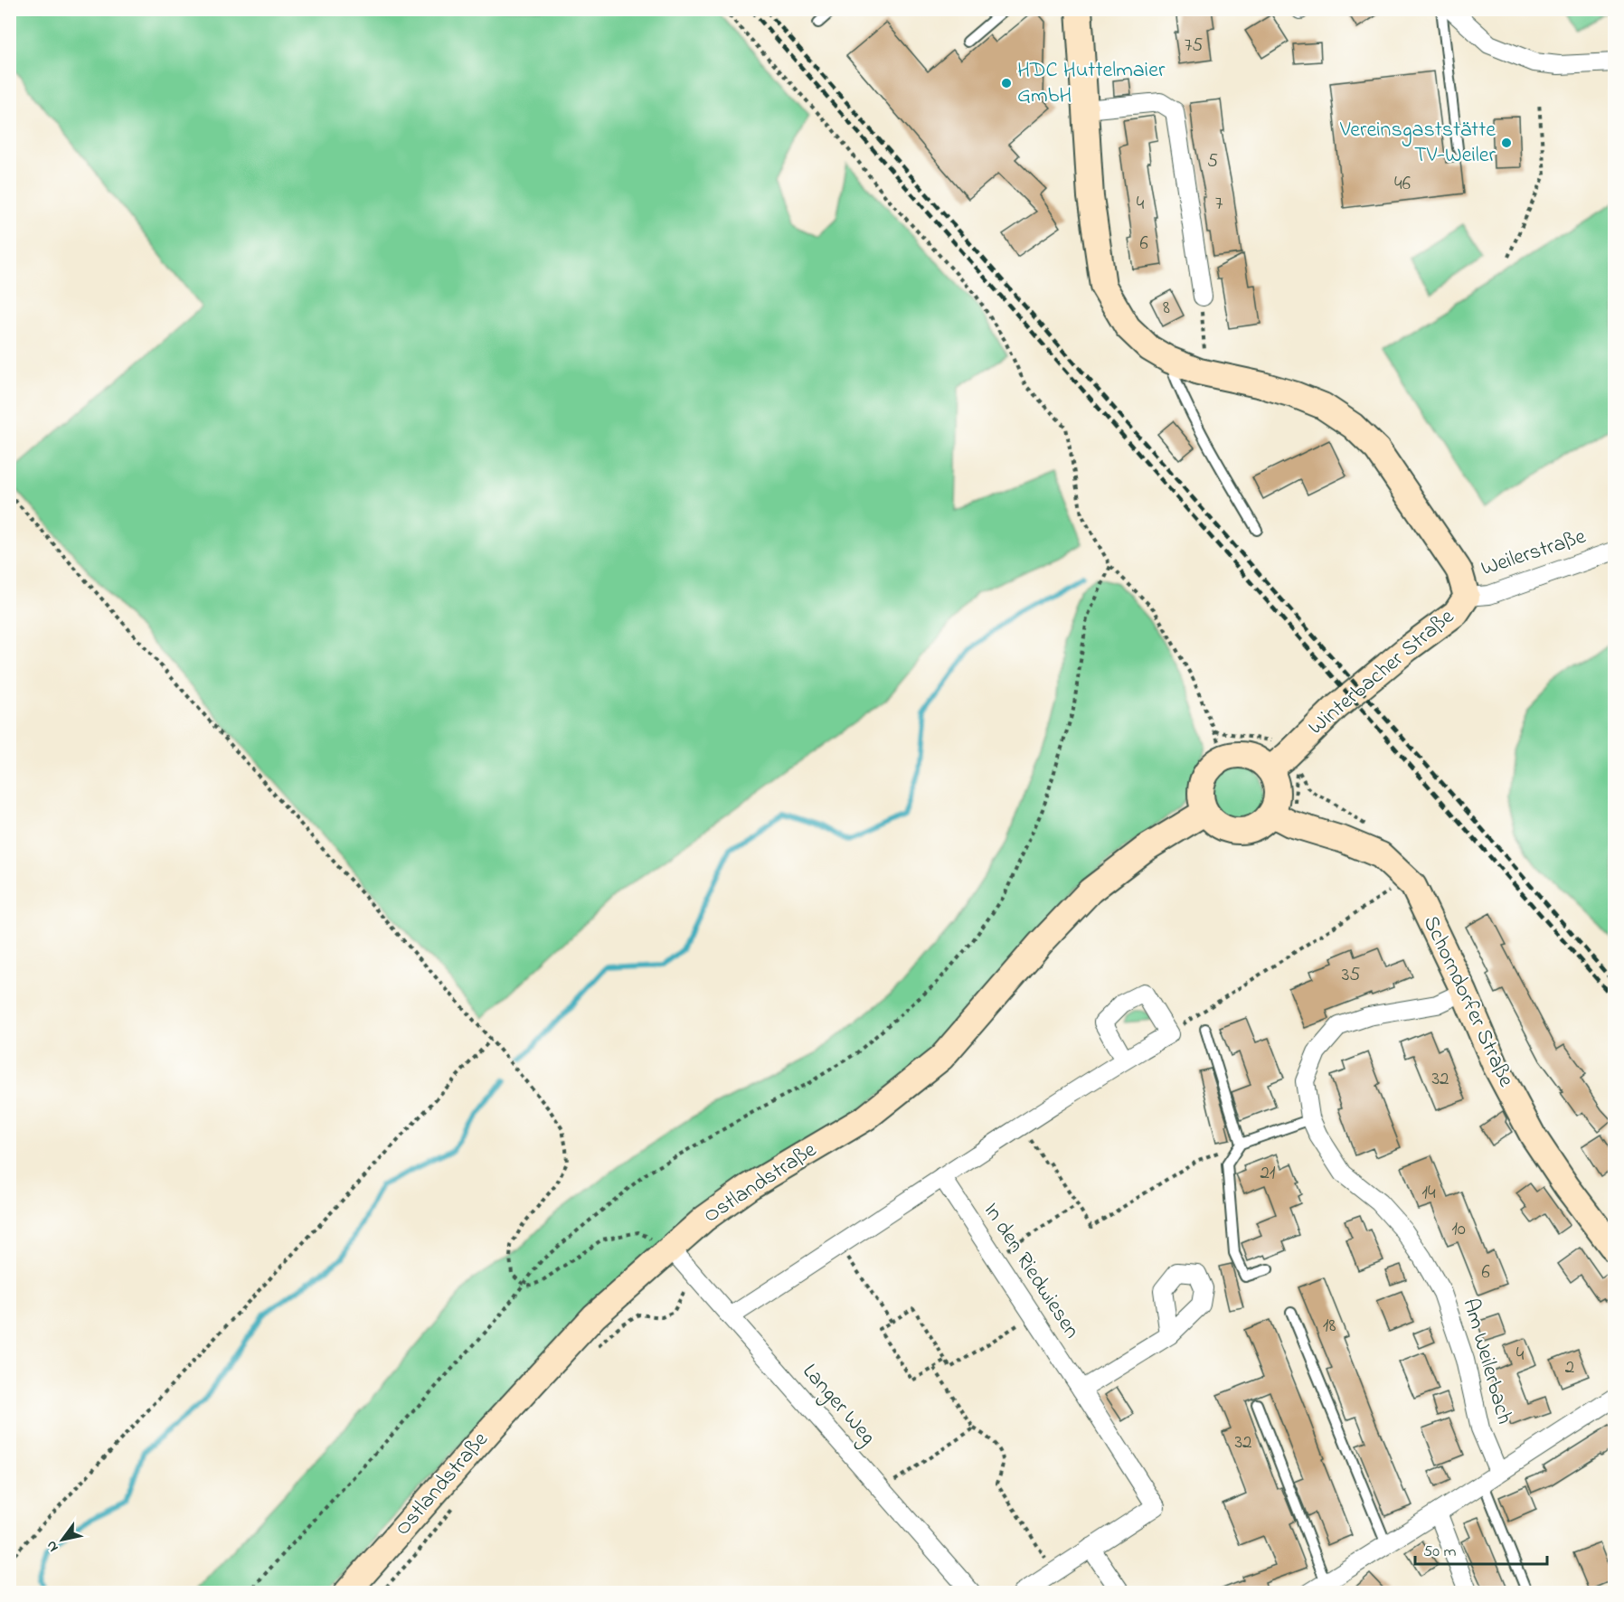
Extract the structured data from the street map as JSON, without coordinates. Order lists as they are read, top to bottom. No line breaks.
{"streets":{"street":["Weilerstraße","Winterbacher Straße","Schorndorfer Straße","Ostlandstraße","In den Riedwiesen","Am Weilerbach","Langer Weg"]},"crossings":[["Weilerstraße","Winterbacher Straße"],["Winterbacher Straße","Schorndorfer Straße"],["Winterbacher Straße","Ostlandstraße"],["Schorndorfer Straße","Ostlandstraße"],["Schorndorfer Straße","Am Weilerbach"],["Ostlandstraße","Langer Weg"]],"places":["HDC Huttelmaier GmbH","Vereinsgaststätte TV-Weiler"],"house_numbers":["75","5","46","4","7","6","8","35","32","21","14","10","6","18","4","2","32"],"scale_bar":"50 m","north":"bottom left"}
